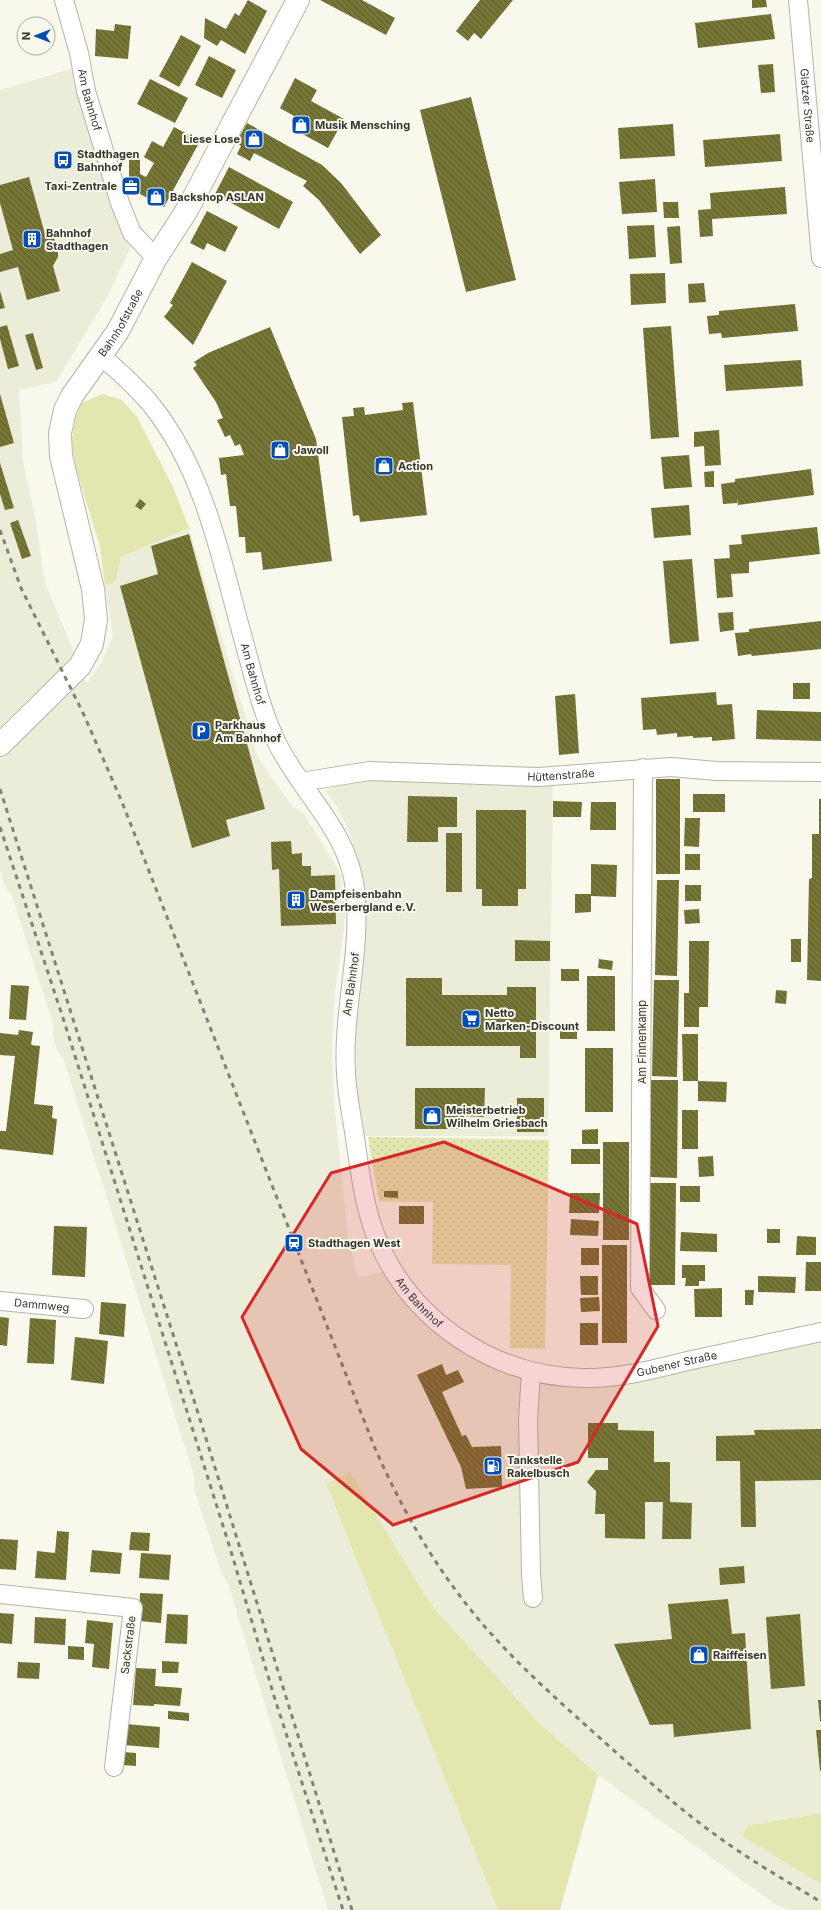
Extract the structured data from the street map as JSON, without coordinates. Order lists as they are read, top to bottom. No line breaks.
{"streets":{"main road":["Bahnhofstraße"],"street":["Am Bahnhof","Glatzer Straße","Hüttenstraße","Am Finnenkamp","Dammweg","Gubener Straße","Sackstraße"]},"crossings":[["Am Bahnhof","Bahnhofstraße"],["Am Bahnhof","Hüttenstraße"],["Am Bahnhof","Gubener Straße"],["Hüttenstraße","Am Finnenkamp"]],"places":{"shop":["Musik Mensching","Liese Lose","Backshop ASLAN","Jawoll","Action","Meisterbetrieb Wilhelm Griesbach","Raiffeisen"],"bus stop":["Stadthagen Bahnhof"],"office":["Taxi-Zentrale"],"building":["Bahnhof Stadthagen","Dampfeisenbahn Weserbergland e.V."],"parking":["Parkhaus Am Bahnhof"],"supermarket":["Netto Marken-Discount"],"station":["Stadthagen West"],"fuel station":["Tankstelle Rakelbusch"]},"north":"left"}
